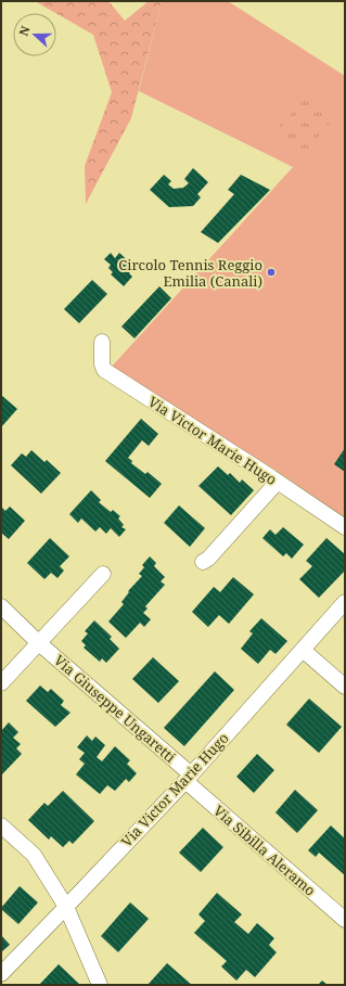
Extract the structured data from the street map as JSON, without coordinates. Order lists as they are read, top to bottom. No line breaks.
{"streets":{"street":["Via Victor Marie Hugo","Via Giuseppe Ungaretti","Via Sibilla Aleramo"]},"crossings":[["Via Victor Marie Hugo","Via Giuseppe Ungaretti"],["Via Victor Marie Hugo","Via Sibilla Aleramo"],["Via Giuseppe Ungaretti","Via Sibilla Aleramo"]],"places":["Circolo Tennis Reggio Emilia (Canali)"],"north":"left"}
